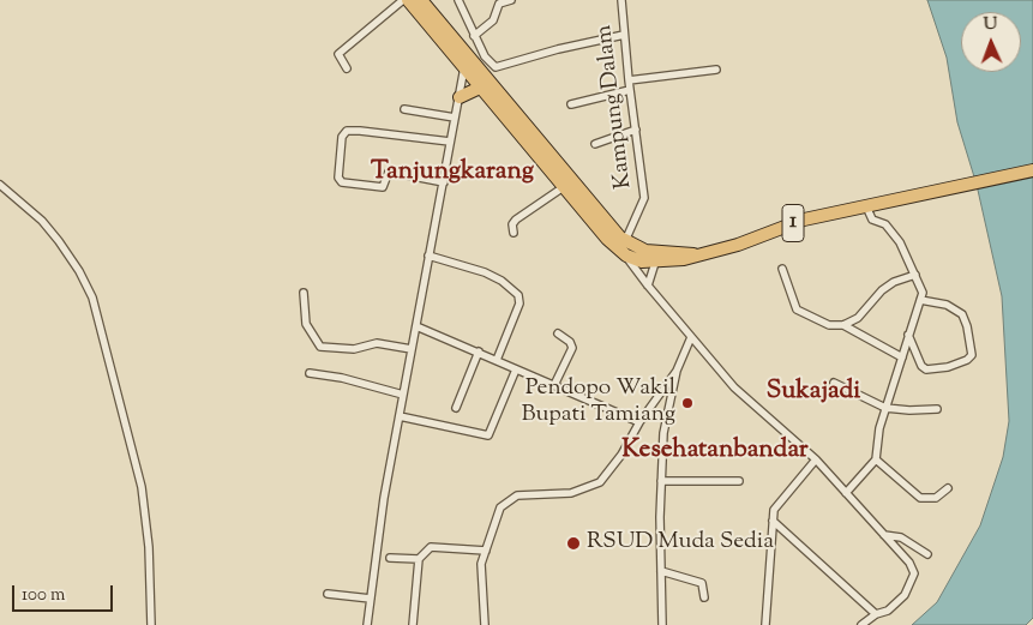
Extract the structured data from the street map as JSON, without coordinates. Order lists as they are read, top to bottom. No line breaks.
{"streets":{"highway":["1"],"street":["Kampung Dalam"]},"crossings":[["Kampung Dalam","1"]],"districts":["Tanjungkarang","Sukajadi","Kesehatanbandar"],"places":["Pendopo Wakil Bupati Tamiang","RSUD Muda Sedia"],"scale_bar":"100 m","north":"top"}
